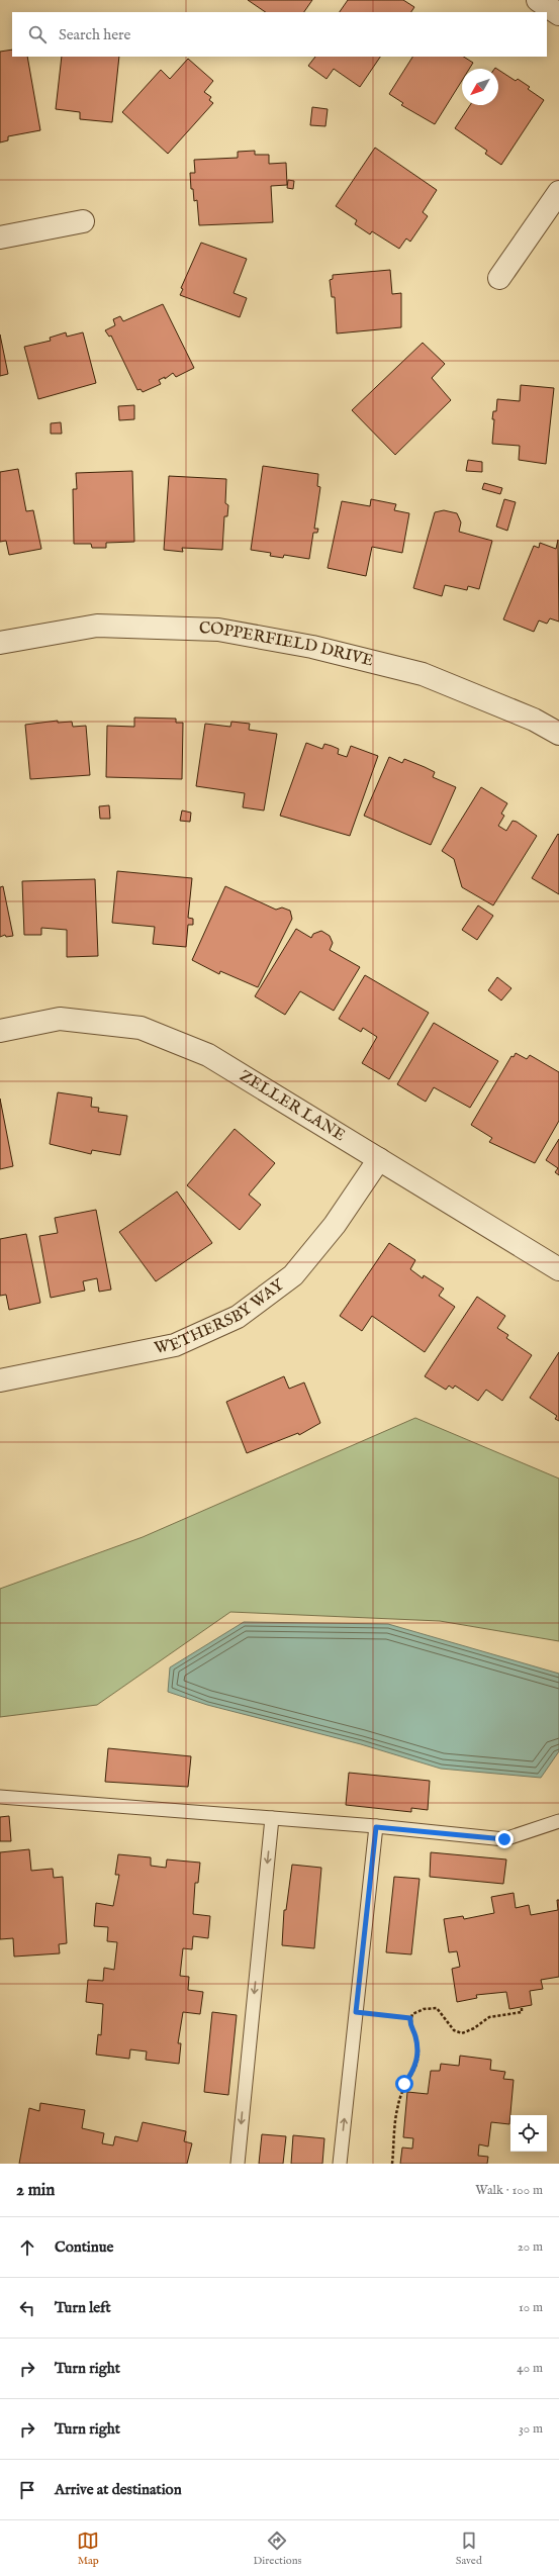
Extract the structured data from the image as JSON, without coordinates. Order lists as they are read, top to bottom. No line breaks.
{"streets":{"street":["COPPERFIELD DRIVE","ZELLER LANE","WETHERSBY WAY"]},"crossings":[["ZELLER LANE","WETHERSBY WAY"]],"north":"bottom left","page":{"search":"Search here","heading":["2 min","Walk · 100 m"],"list":[["Continue","20 m"],["Turn left","10 m"],["Turn right","40 m"],["Turn right","30 m"],"Arrive at destination"],"nav":["Map","Directions","Saved"]}}
